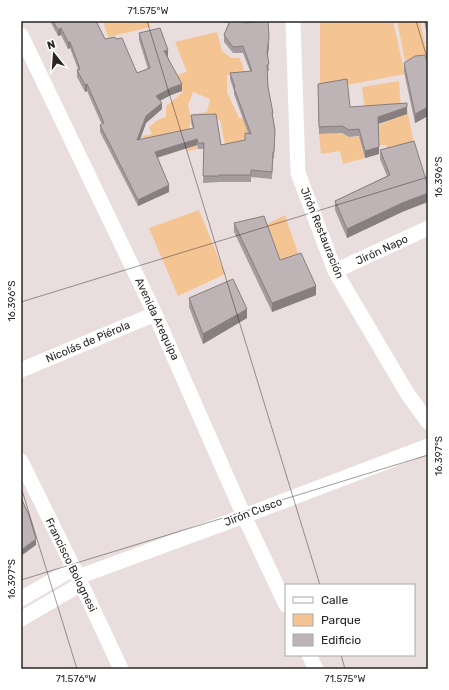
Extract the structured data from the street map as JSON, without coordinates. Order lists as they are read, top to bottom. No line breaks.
{"streets":{"street":["Jirón Restauración","Jirón Napo","Avenida Arequipa","Nicolás de Piérola","Jirón Cusco","Francisco Bolognesi"]},"crossings":[["Jirón Restauración","Jirón Napo"],["Avenida Arequipa","Nicolás de Piérola"],["Avenida Arequipa","Jirón Cusco"],["Jirón Cusco","Francisco Bolognesi"]],"legend":["Calle","Parque","Edificio"],"north":"top","coordinates":["71.575°W","16.396°S","16.397°S","71.576°W"]}
